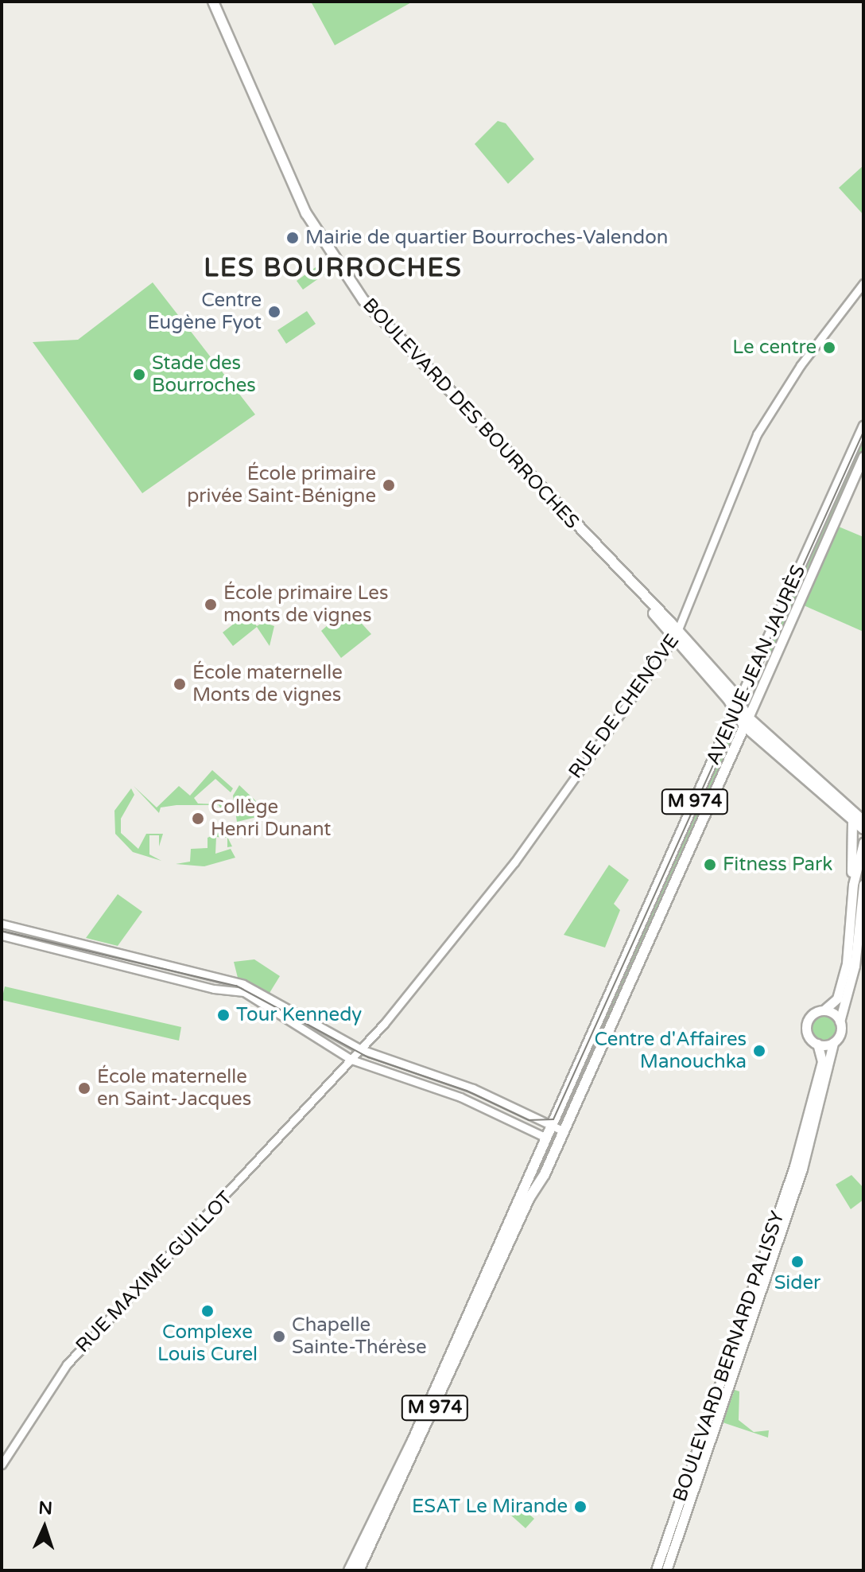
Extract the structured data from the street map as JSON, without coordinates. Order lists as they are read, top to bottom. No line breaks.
{"streets":{"main road":["BOULEVARD DES BOURROCHES","AVENUE JEAN JAURÈS","M 974","BOULEVARD BERNARD PALISSY"],"street":["RUE DE CHENÔVE","RUE MAXIME GUILLOT"]},"crossings":[["BOULEVARD DES BOURROCHES","AVENUE JEAN JAURÈS"],["BOULEVARD DES BOURROCHES","RUE DE CHENÔVE"],["AVENUE JEAN JAURÈS","M 974"],["RUE DE CHENÔVE","RUE MAXIME GUILLOT"]],"districts":["LES BOURROCHES"],"places":["Mairie de quartier Bourroches-Valendon","Centre Eugène Fyot","Le centre","Stade des Bourroches","École primaire privée Saint-Bénigne","École primaire Les monts de vignes","École maternelle Monts de vignes","Collège Henri Dunant","Fitness Park","Tour Kennedy","Centre d'Affaires Manouchka","École maternelle en Saint-Jacques","Sider","Complexe Louis Curel","Chapelle Sainte-Thérèse","ESAT Le Mirande"],"north":"top"}
